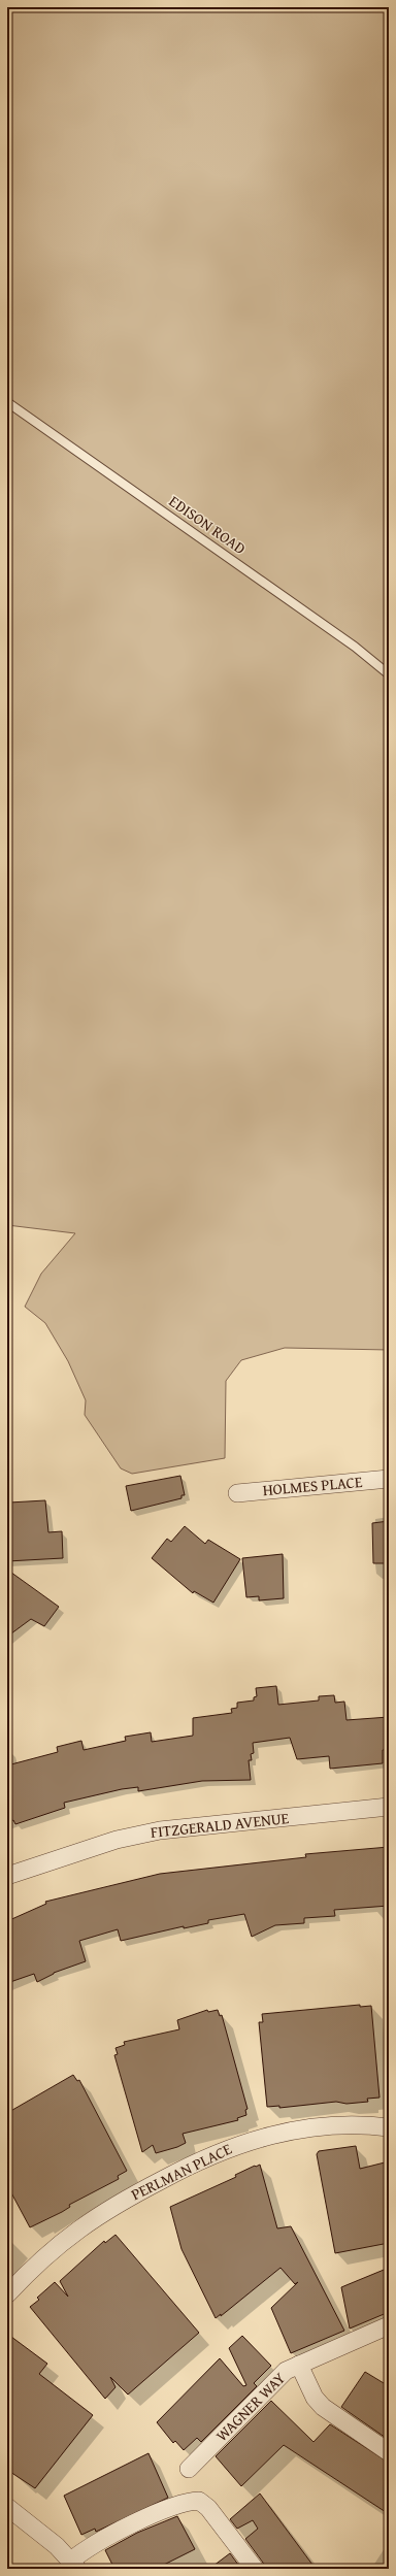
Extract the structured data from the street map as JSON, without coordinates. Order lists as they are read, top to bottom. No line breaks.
{"streets":{"street":["HOLMES PLACE","FITZGERALD AVENUE","PERLMAN PLACE","WAGNER WAY"],"lane":["EDISON ROAD"]}}
